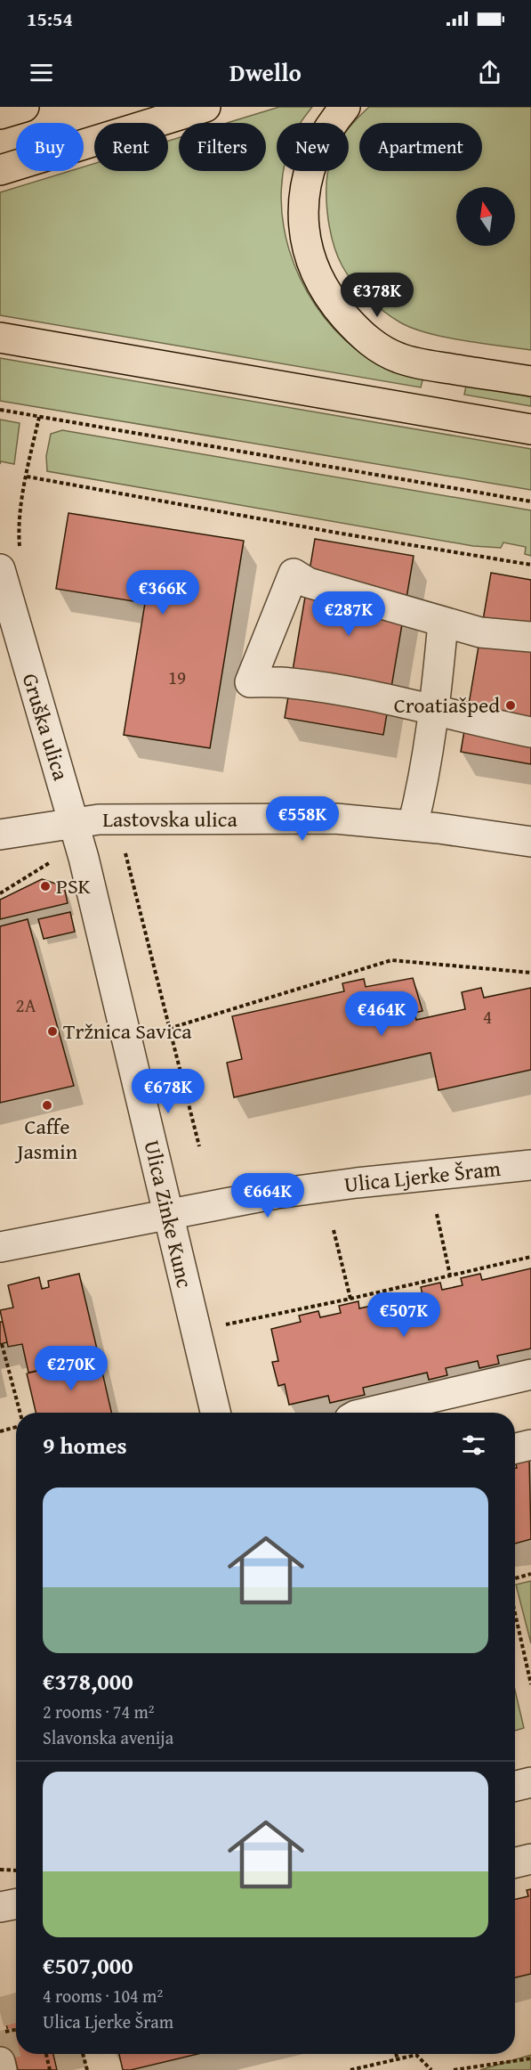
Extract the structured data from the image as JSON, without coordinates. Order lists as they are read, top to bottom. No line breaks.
{"streets":{"street":["Gruška ulica","Lastovska ulica","Ulica Ljerke Šram","Ulica Zinke Kunc"]},"crossings":[["Gruška ulica","Lastovska ulica"],["Gruška ulica","Ulica Zinke Kunc"],["Lastovska ulica","Ulica Zinke Kunc"],["Ulica Ljerke Šram","Ulica Zinke Kunc"]],"places":["Croatiašped","PSK","Tržnica Savica","Caffe Jasmin"],"house_numbers":["19","2A","4"],"north":"top","page":{"status":"15:54","header":"Dwello","chip":["Buy","Rent","Filters","New","Apartment"],"price":["€378K","€366K","€287K","€558K","€464K","€678K","€664K","€507K","€270K"],"heading":"9 homes","list":[{"name":"€378,000","note":"2 rooms · 74 m² · Slavonska avenija"},{"name":"€507,000","note":"4 rooms · 104 m² · Ulica Ljerke Šram"}]}}
